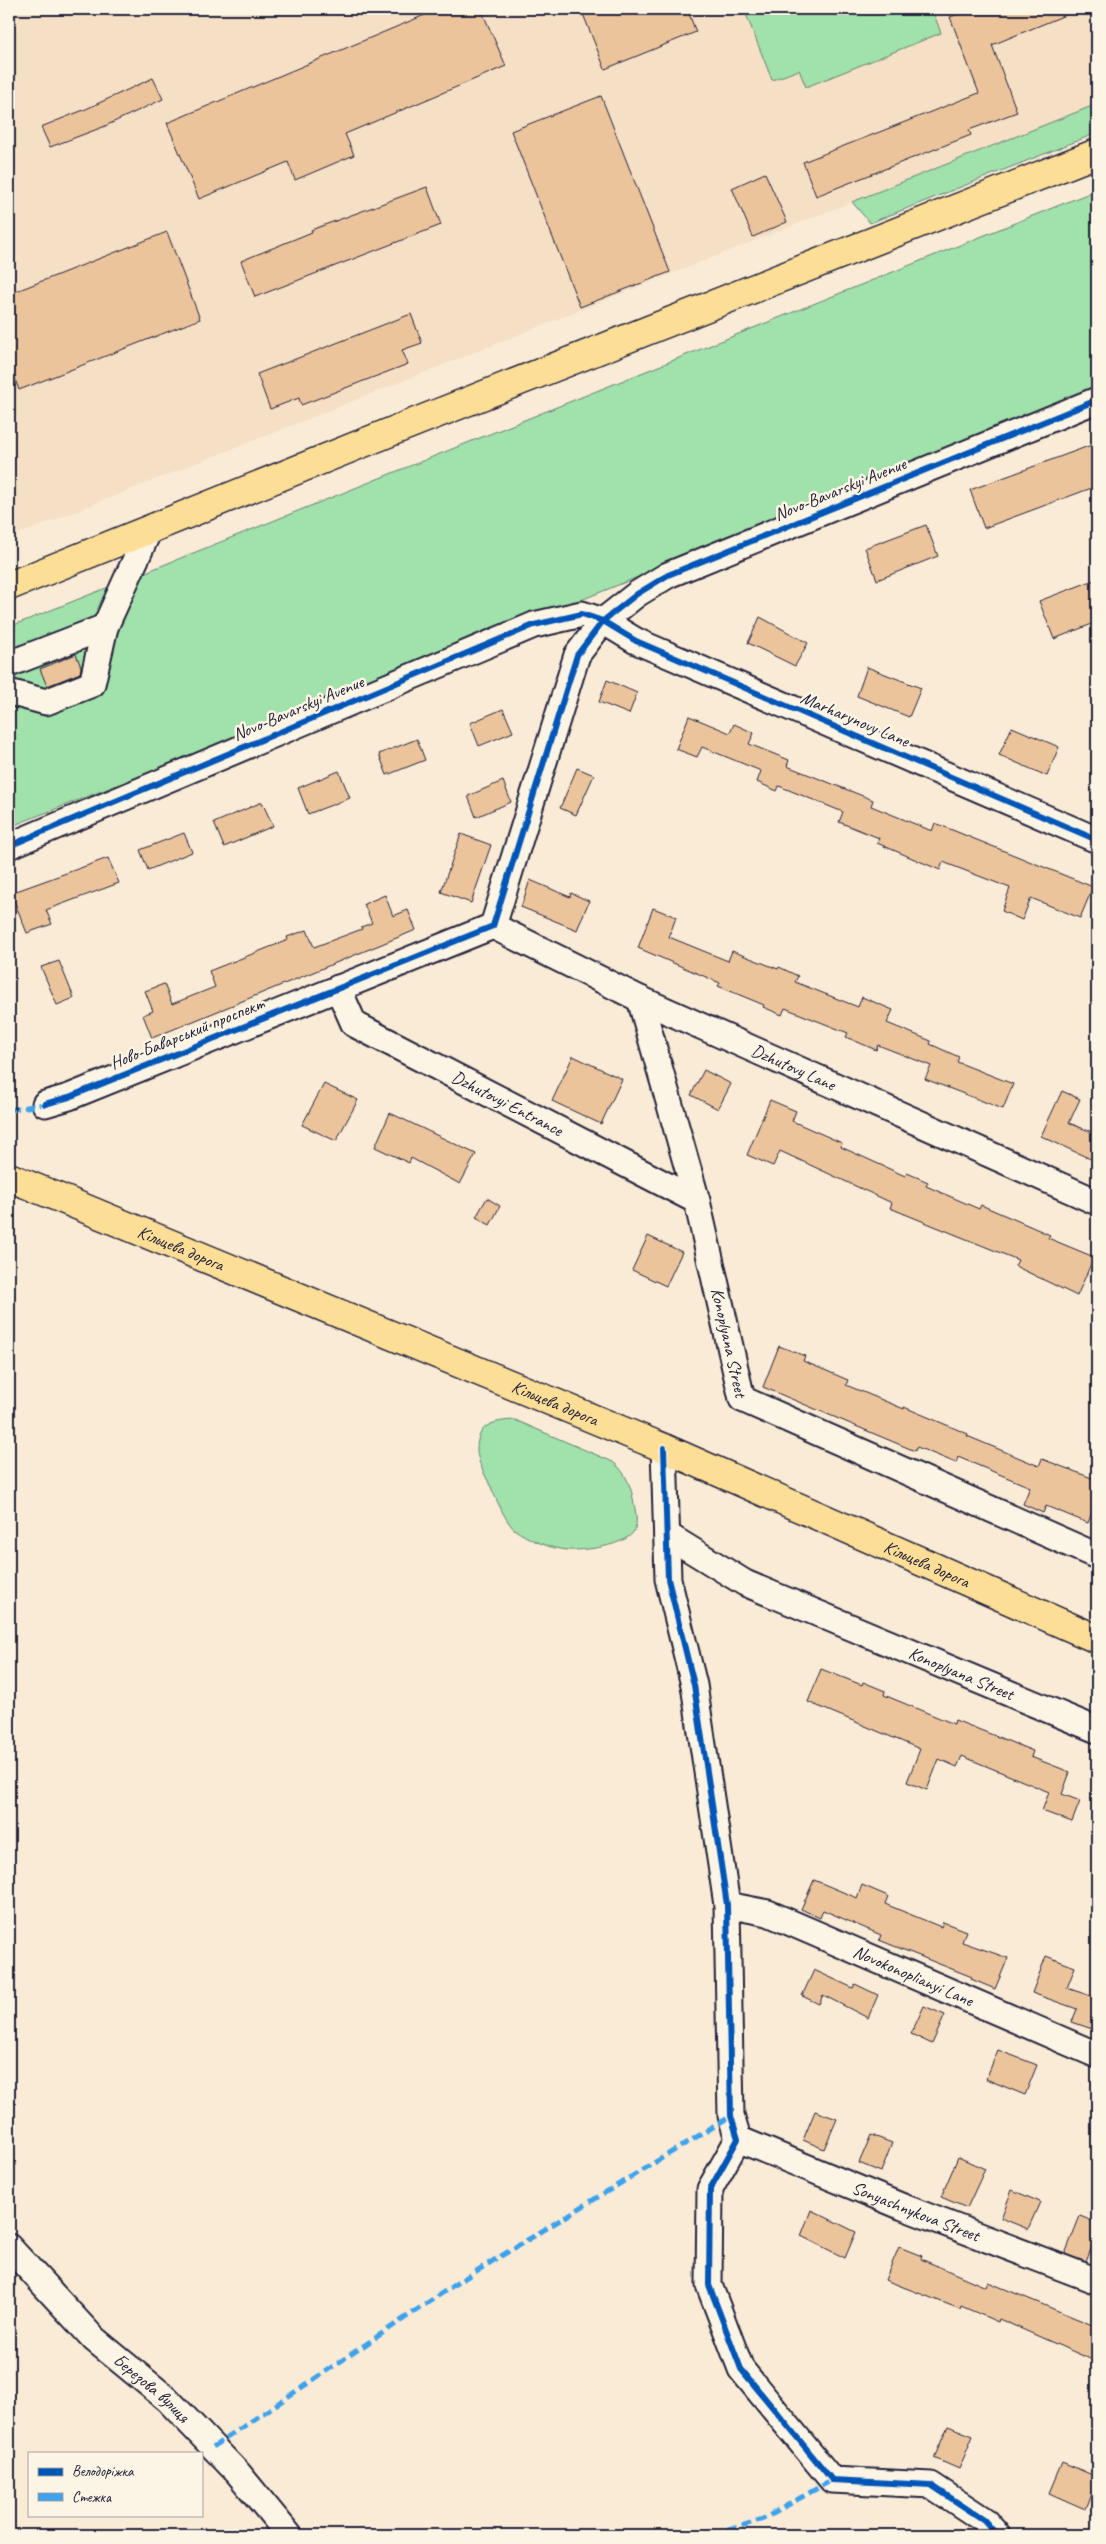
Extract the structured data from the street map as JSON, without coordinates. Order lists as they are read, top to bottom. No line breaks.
{"streets":{"main road":["Кільцева дорога"],"street":["Novo-Bavarskyi Avenue","Marharynovy Lane","Ново-Баварський проспект","Dzhutovy Lane","Dzhutovyi Entrance","Konoplyana Street","Novokonoplianyi Lane","Sonyashnykova Street","Березова вулиця"]},"crossings":[["Novo-Bavarskyi Avenue","Marharynovy Lane"],["Novo-Bavarskyi Avenue","Dzhutovy Lane"],["Ново-Баварський проспект","Dzhutovyi Entrance"],["Dzhutovy Lane","Konoplyana Street"],["Dzhutovyi Entrance","Konoplyana Street"]],"legend":["Велодоріжка","Стежка"]}
